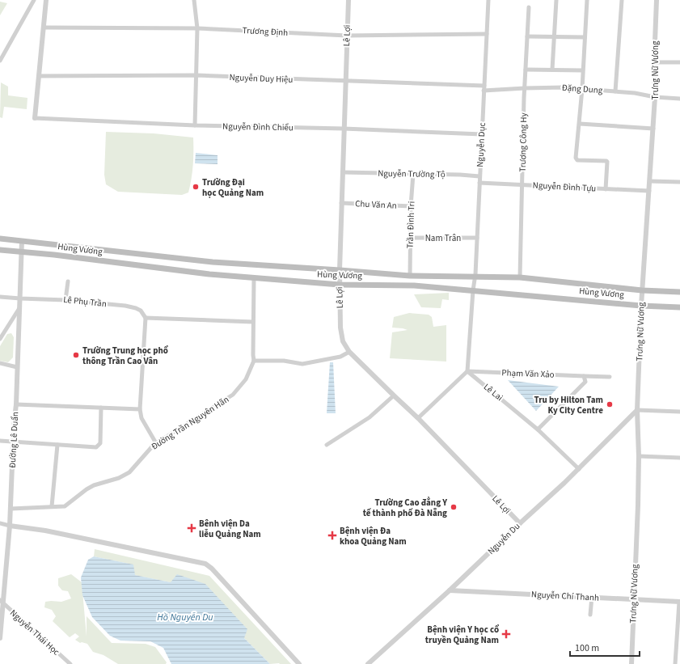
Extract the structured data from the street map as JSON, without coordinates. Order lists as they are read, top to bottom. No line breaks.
{"streets":{"main road":["Hùng Vương"],"street":["Trương Định","Lê Lợi","Trưng Nữ Vương","Nguyễn Duy Hiệu","Đặng Dung","Nguyễn Đình Chiểu","Trương Công Hy","Nguyễn Dục","Nguyễn Trường Tộ","Nguyễn Đình Tựu","Chu Văn An","Trần Đình Tri","Nam Trân","Lê Phụ Trần","Phạm Văn Xảo","Lê Lai","Đường Trần Nguyên Hãn","Đường Lê Duẩn","Nguyễn Du","Nguyễn Chí Thanh","Nguyễn Thái Học"]},"crossings":[["Trương Định","Lê Lợi"],["Trương Định","Nguyễn Dục"],["Lê Lợi","Nguyễn Duy Hiệu"],["Lê Lợi","Nguyễn Đình Chiểu"],["Lê Lợi","Nguyễn Trường Tộ"],["Lê Lợi","Chu Văn An"],["Lê Lợi","Hùng Vương"],["Lê Lợi","Nguyễn Du"],["Trưng Nữ Vương","Đặng Dung"],["Trưng Nữ Vương","Nguyễn Đình Tựu"],["Trưng Nữ Vương","Hùng Vương"],["Trưng Nữ Vương","Nguyễn Du"],["Trưng Nữ Vương","Nguyễn Chí Thanh"],["Nguyễn Duy Hiệu","Nguyễn Dục"],["Đặng Dung","Trương Công Hy"],["Đặng Dung","Nguyễn Dục"],["Nguyễn Đình Chiểu","Nguyễn Dục"],["Trương Công Hy","Nguyễn Đình Tựu"],["Trương Công Hy","Hùng Vương"],["Nguyễn Dục","Nguyễn Trường Tộ"],["Nguyễn Dục","Nguyễn Đình Tựu"],["Nguyễn Dục","Nam Trân"],["Nguyễn Dục","Hùng Vương"],["Nguyễn Trường Tộ","Trần Đình Tri"],["Chu Văn An","Trần Đình Tri"],["Trần Đình Tri","Nam Trân"],["Trần Đình Tri","Hùng Vương"],["Hùng Vương","Đường Lê Duẩn"],["Lê Phụ Trần","Đường Lê Duẩn"],["Phạm Văn Xảo","Lê Lai"],["Lê Lai","Nguyễn Du"],["Đường Trần Nguyên Hãn","Đường Lê Duẩn"],["Đường Lê Duẩn","Nguyễn Thái Học"],["Nguyễn Du","Nguyễn Chí Thanh"]],"water":["Hồ Nguyễn Du"],"places":{"other":["Trường Đại học Quảng Nam","Trường Trung học phổ thông Trần Cao Vân","Tru by Hilton Tam Ky City Centre","Trường Cao đẳng Y tế thành phố Đà Nẵng"],"health":["Bệnh viện Da liễu Quảng Nam","Bệnh viện Đa khoa Quảng Nam","Bệnh viện Y học cổ truyền Quảng Nam"]},"scale_bar":"100 m"}
